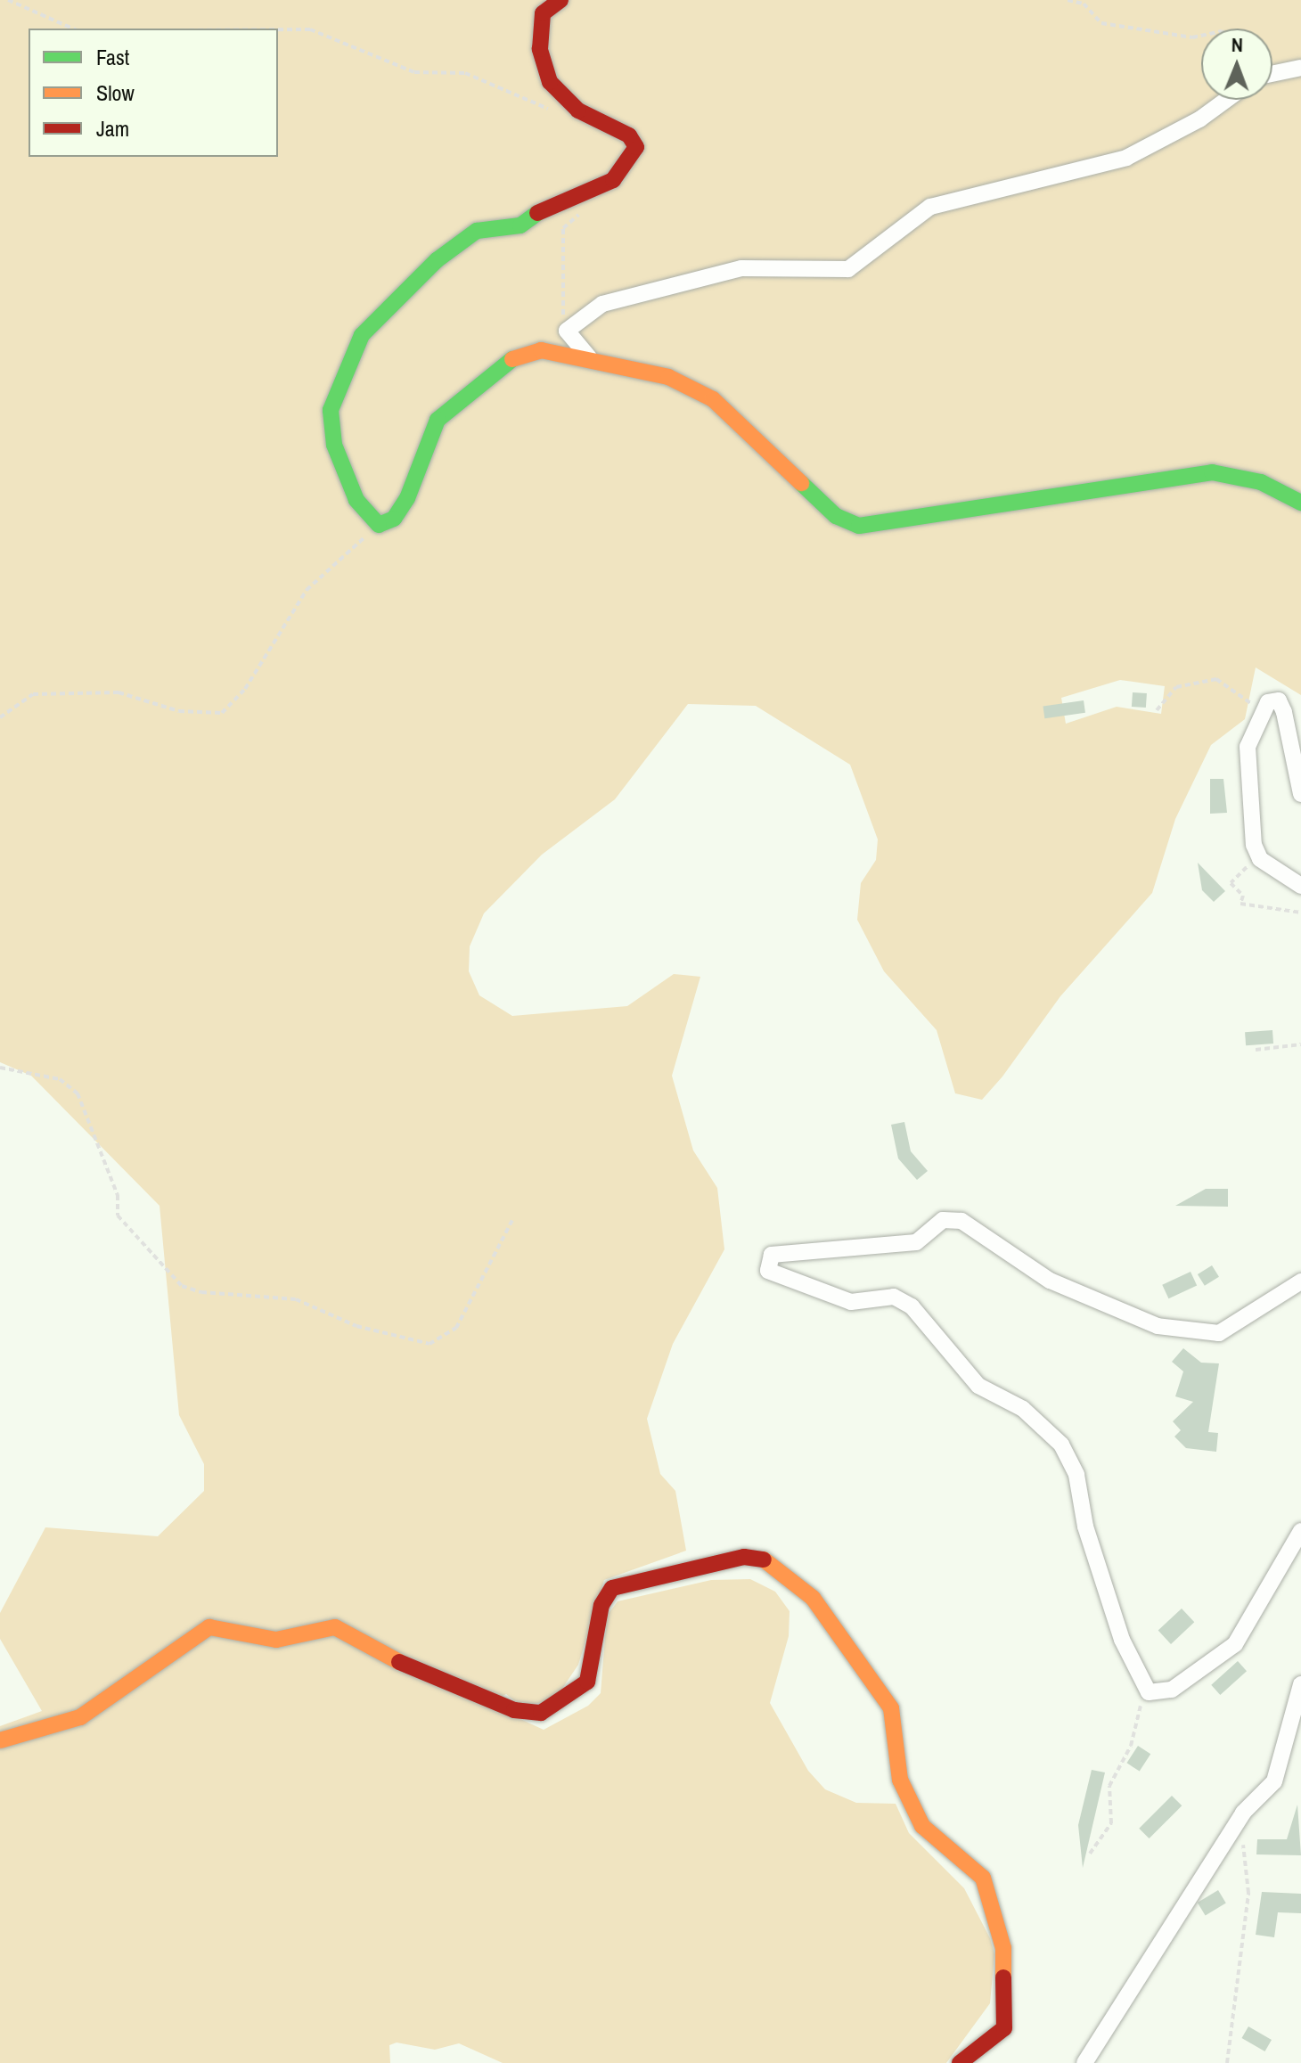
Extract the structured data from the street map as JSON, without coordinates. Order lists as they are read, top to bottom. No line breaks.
{"legend":["Fast","Slow","Jam"],"north":"top"}
